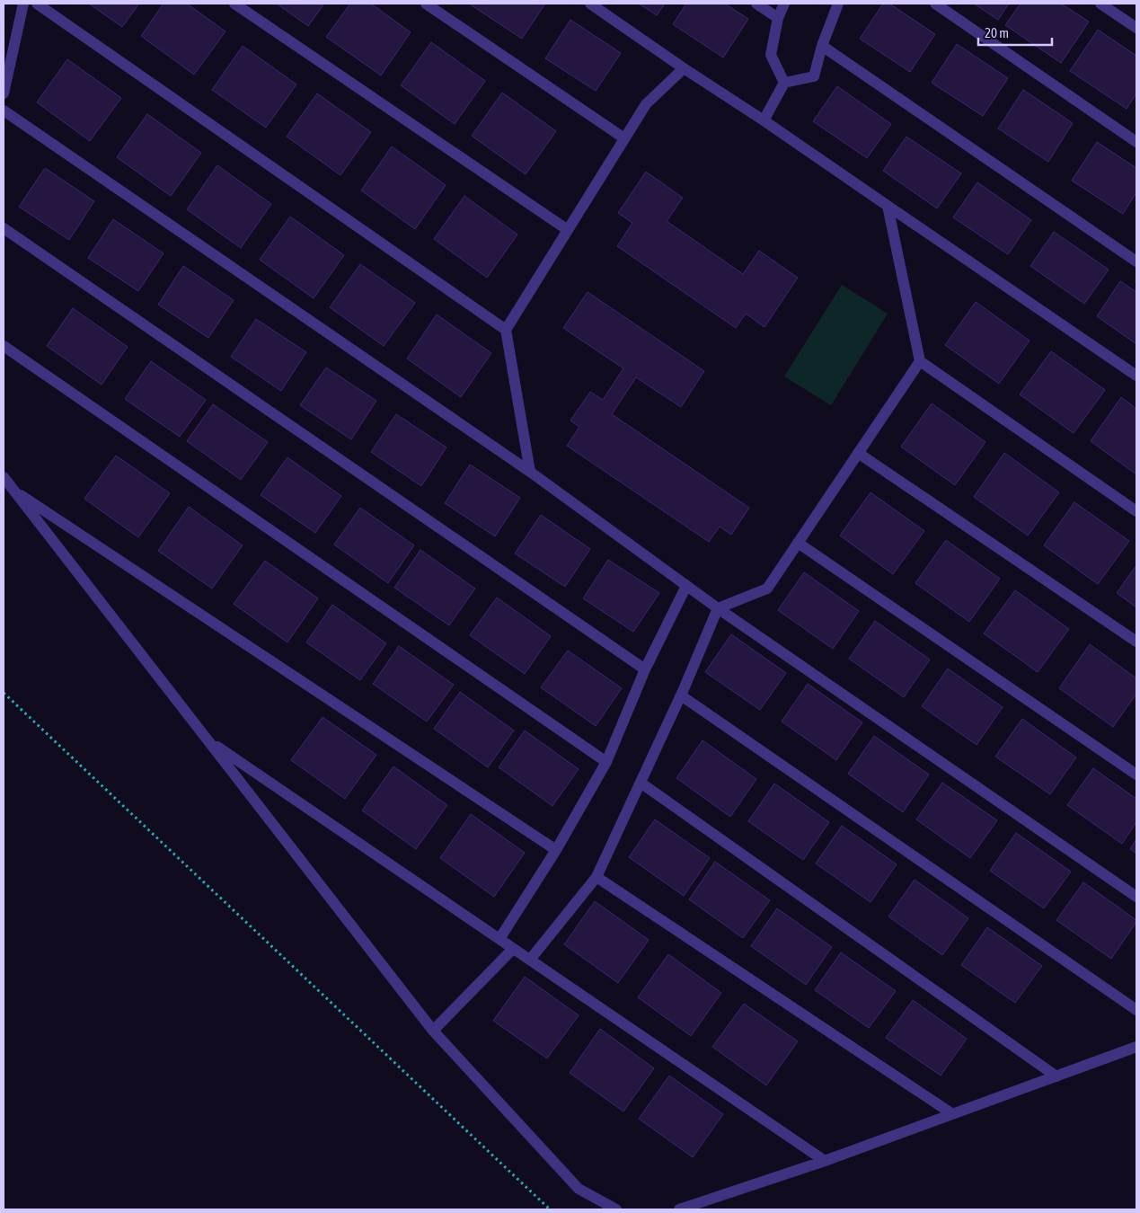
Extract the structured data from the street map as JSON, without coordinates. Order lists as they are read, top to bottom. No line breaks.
{"scale_bar":"20 m"}
